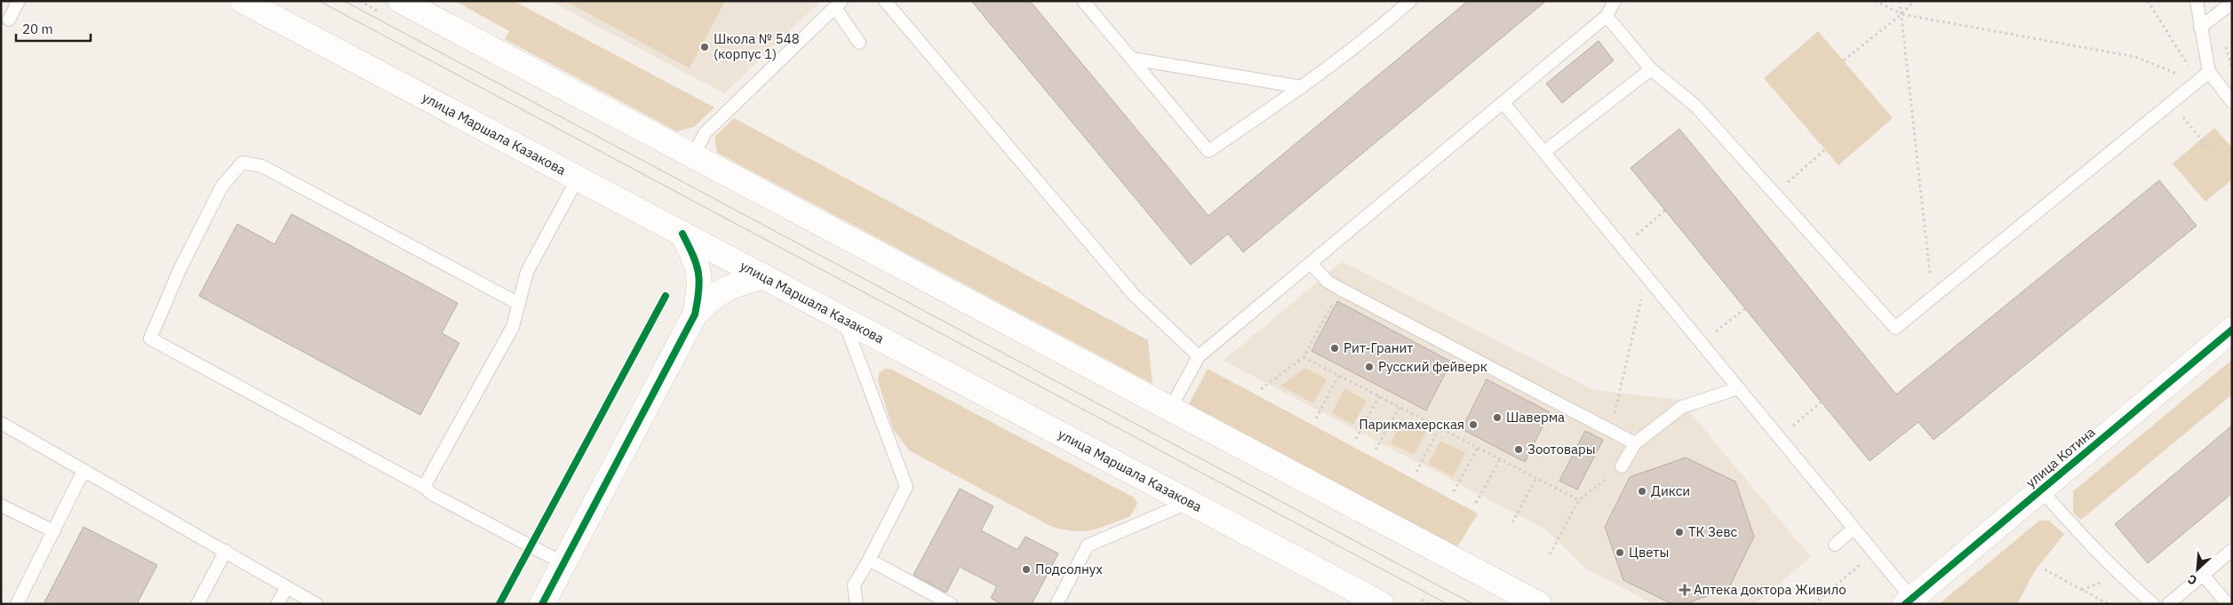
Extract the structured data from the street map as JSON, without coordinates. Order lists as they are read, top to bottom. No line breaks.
{"streets":{"main road":["улица Маршала Казакова","улица Котина"]},"places":{"other":["Школа № 548 (корпус 1)","Рит-Гранит","Русский фейверк","Шаверма","Парикмахерская","Зоотовары","Дикси","ТК Зевс","Цветы","Подсолнух"],"health":["Аптека доктора Живило"]},"scale_bar":"20 m","north":"bottom left"}
